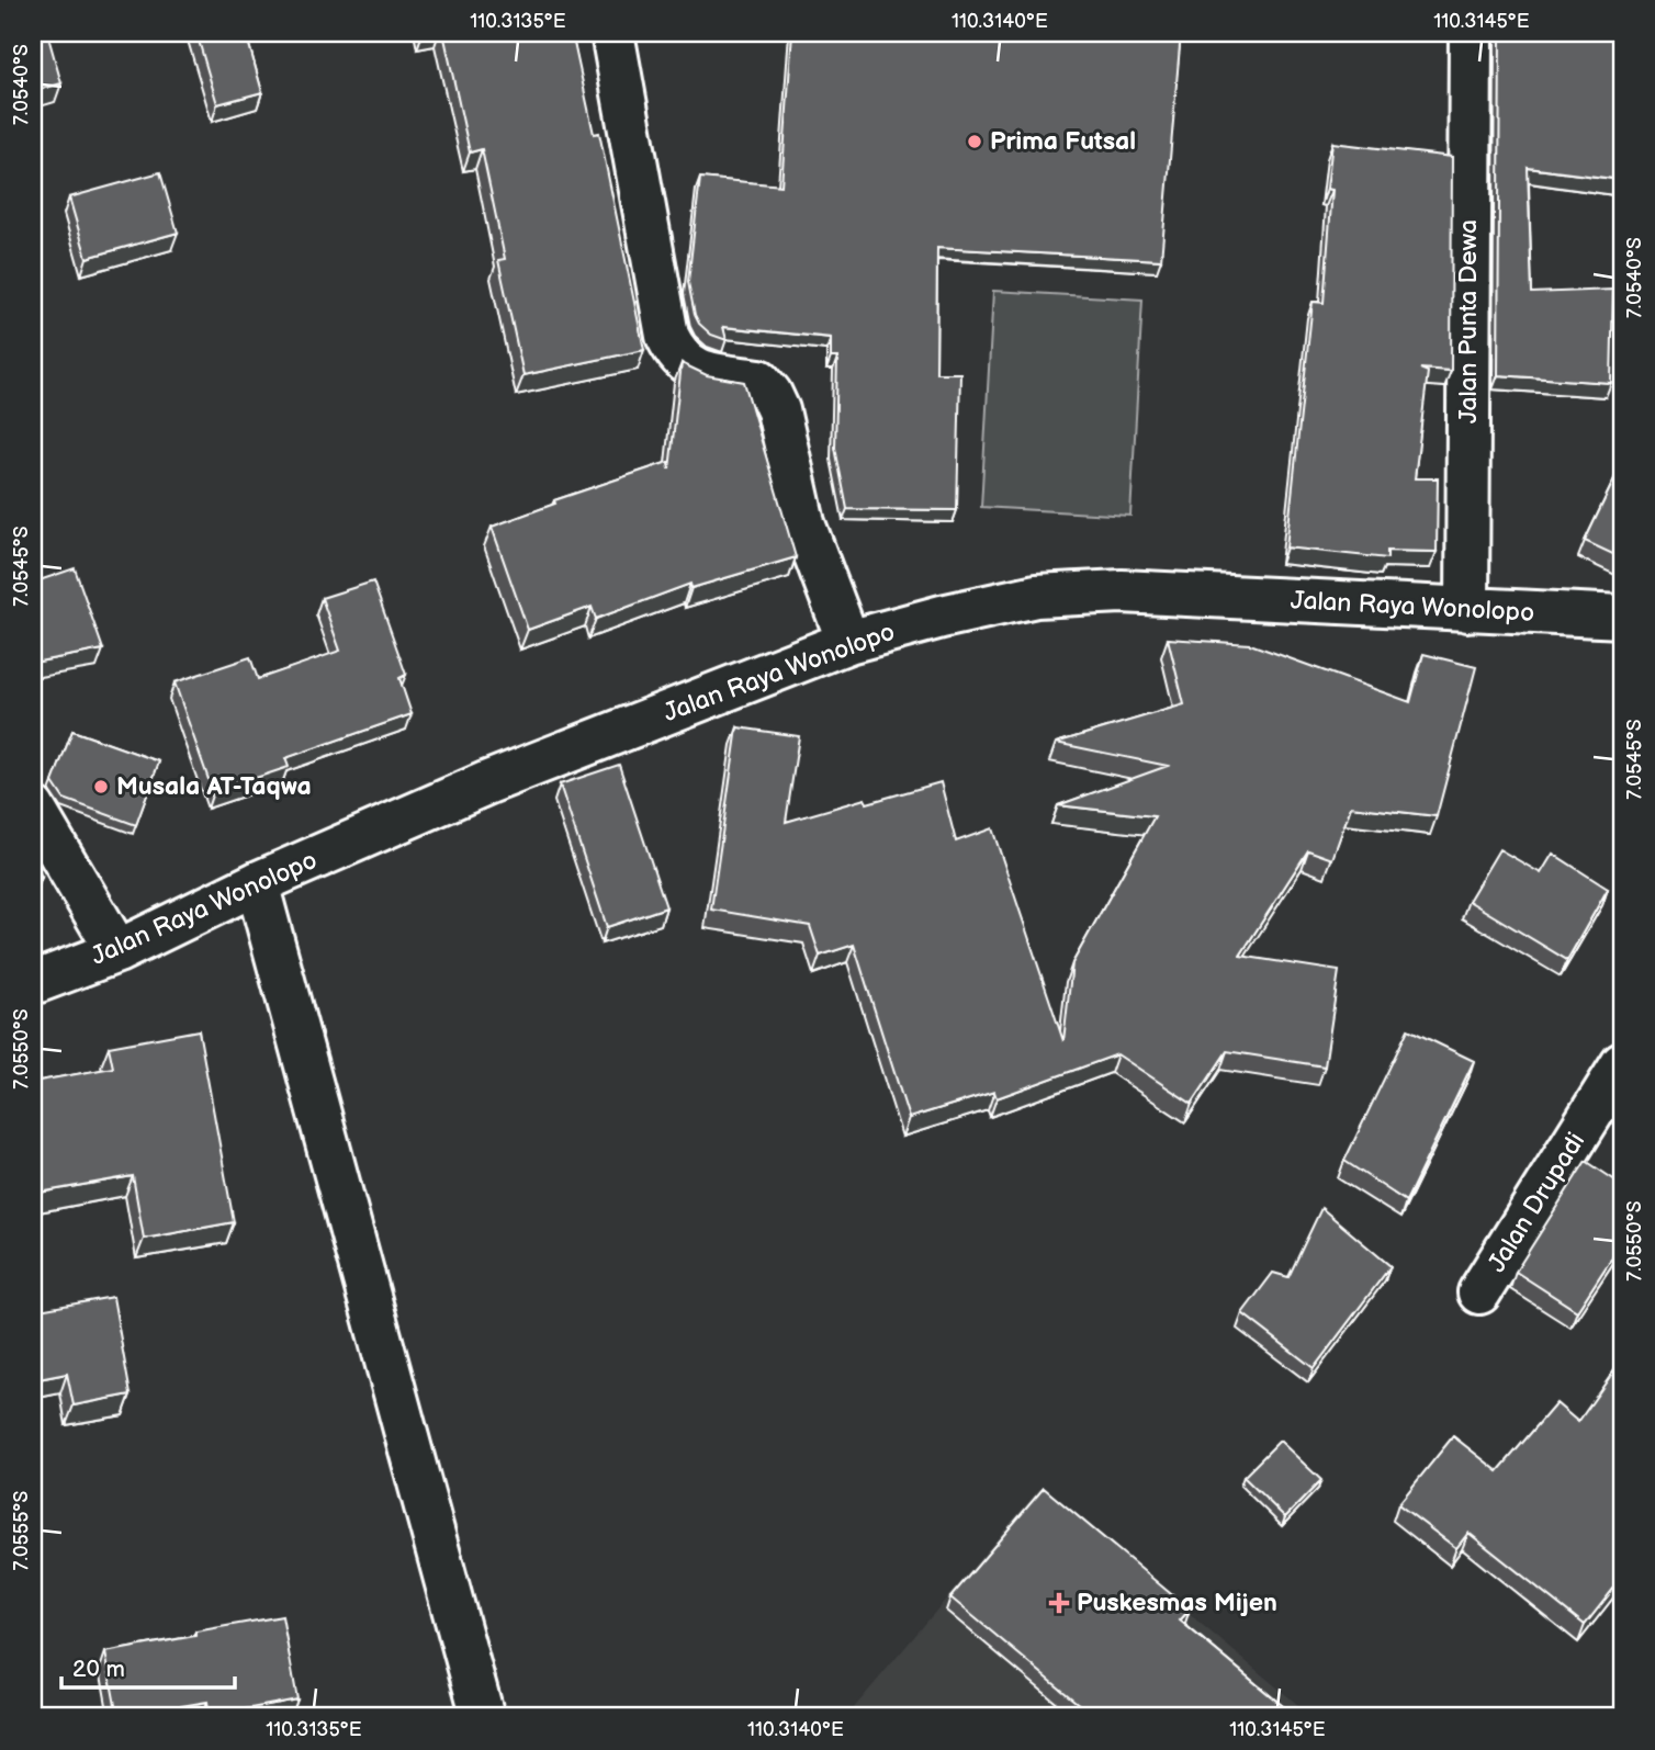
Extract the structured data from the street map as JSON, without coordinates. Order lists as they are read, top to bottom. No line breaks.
{"streets":{"street":["Jalan Punta Dewa","Jalan Raya Wonolopo","Jalan Drupadi"]},"crossings":[["Jalan Punta Dewa","Jalan Raya Wonolopo"]],"places":{"other":["Prima Futsal","Musala AT-Taqwa"],"health":["Puskesmas Mijen"]},"scale_bar":"20 m","coordinates":["110.3135°E","110.3140°E","110.3145°E","7.0540°S","7.0545°S","7.0550°S","7.0555°S"]}
